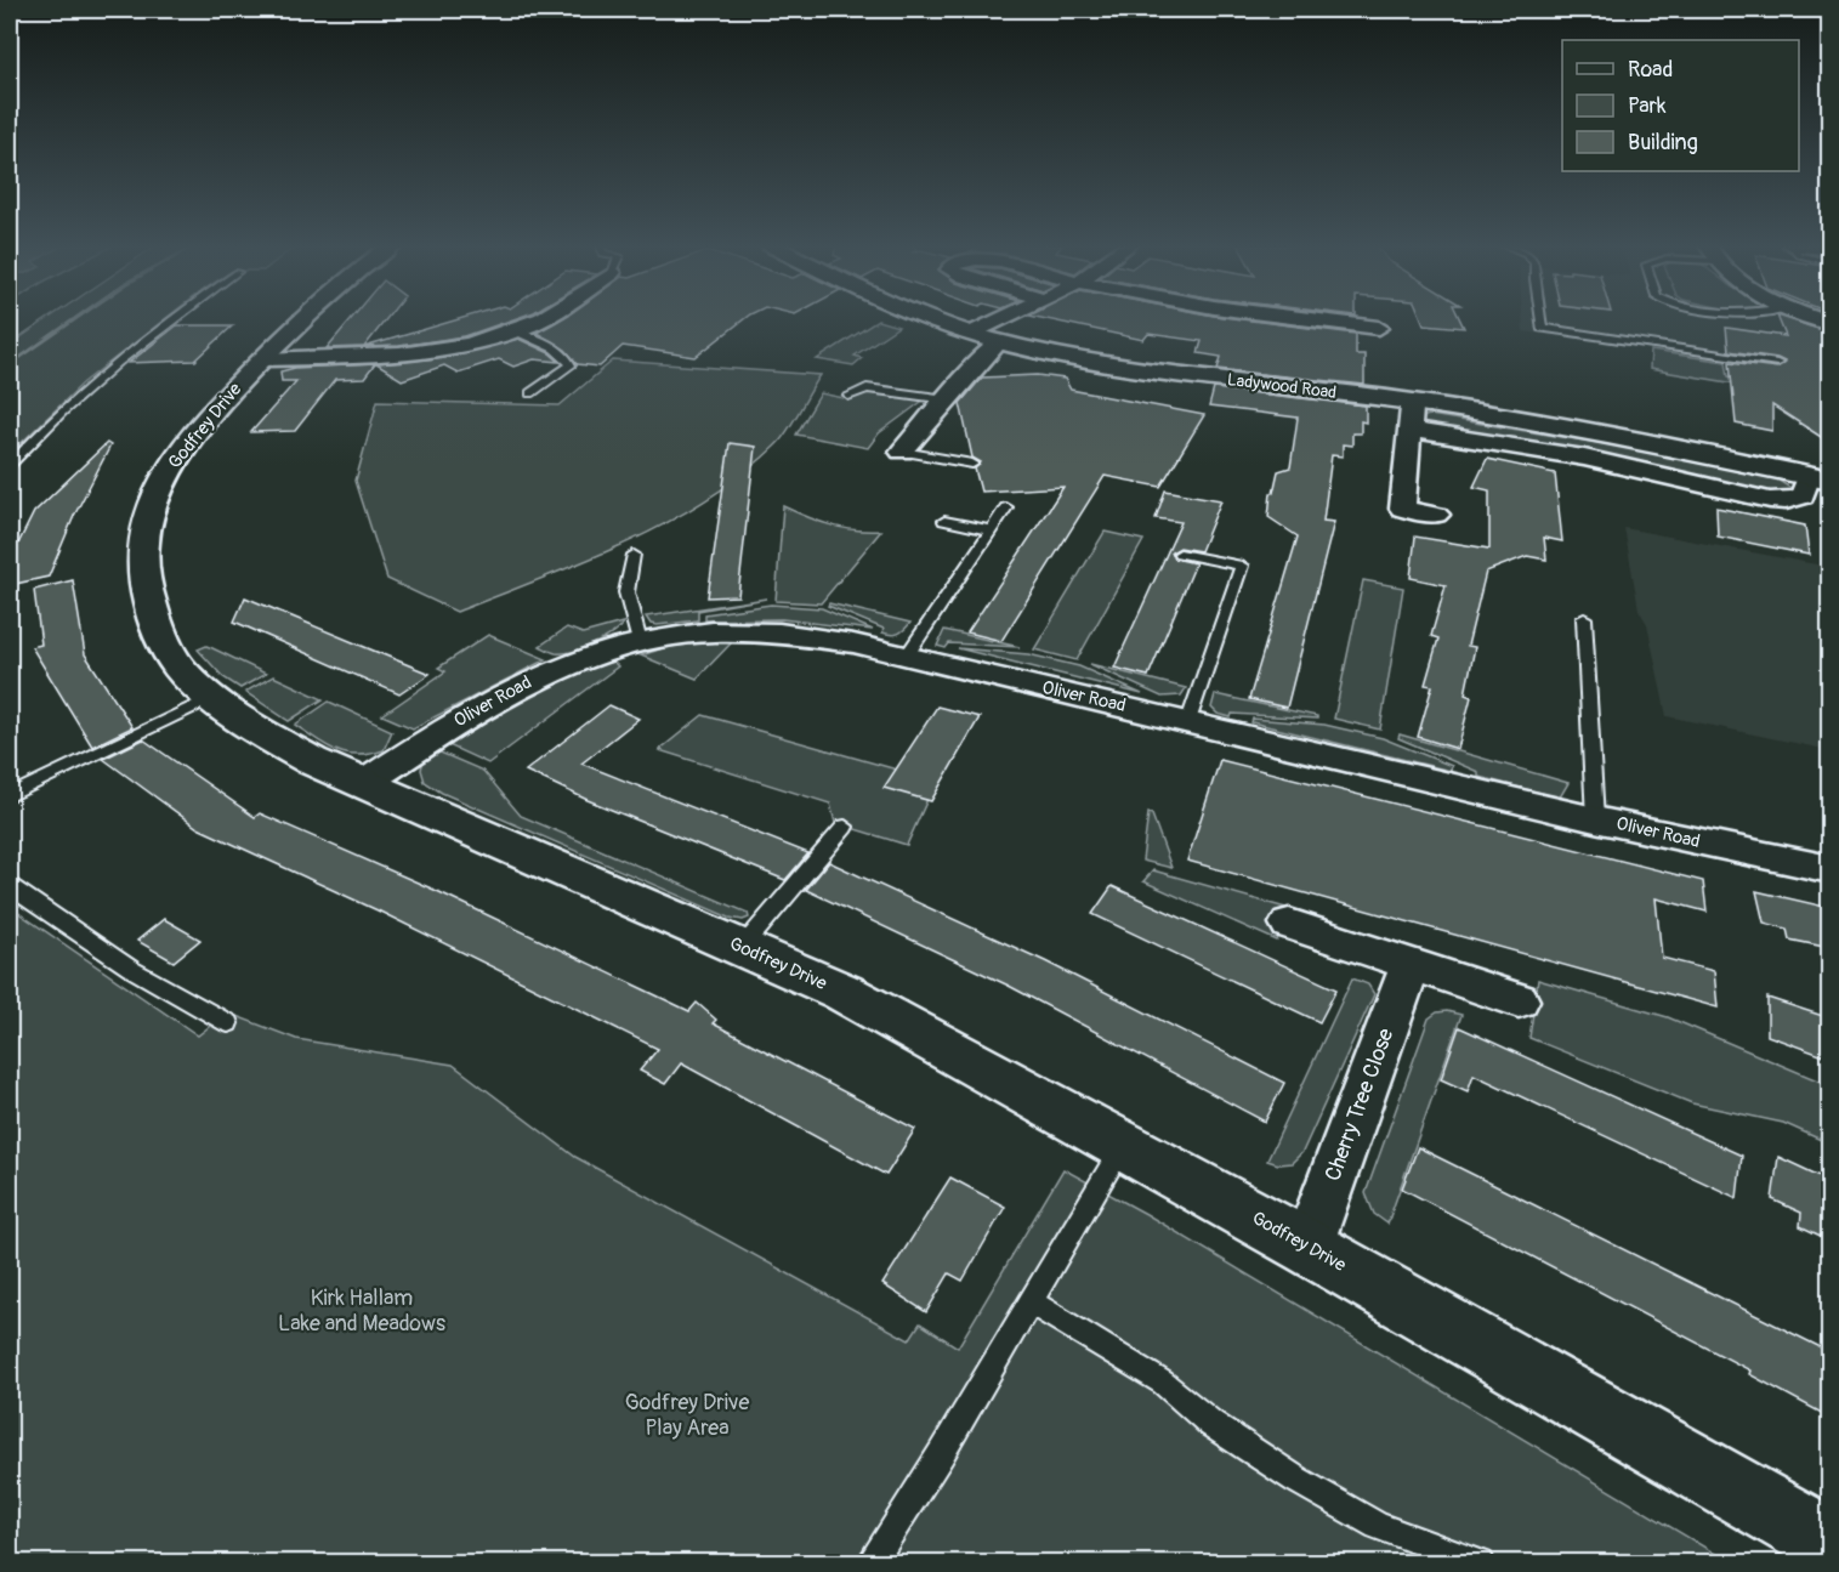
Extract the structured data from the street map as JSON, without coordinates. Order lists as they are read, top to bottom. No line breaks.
{"streets":{"street":["Ladywood Road","Godfrey Drive","Oliver Road","Cherry Tree Close"]},"crossings":[["Godfrey Drive","Oliver Road"],["Godfrey Drive","Cherry Tree Close"]],"parks":["Kirk Hallam Lake and Meadows","Godfrey Drive Play Area"],"legend":["Road","Park","Building"]}
